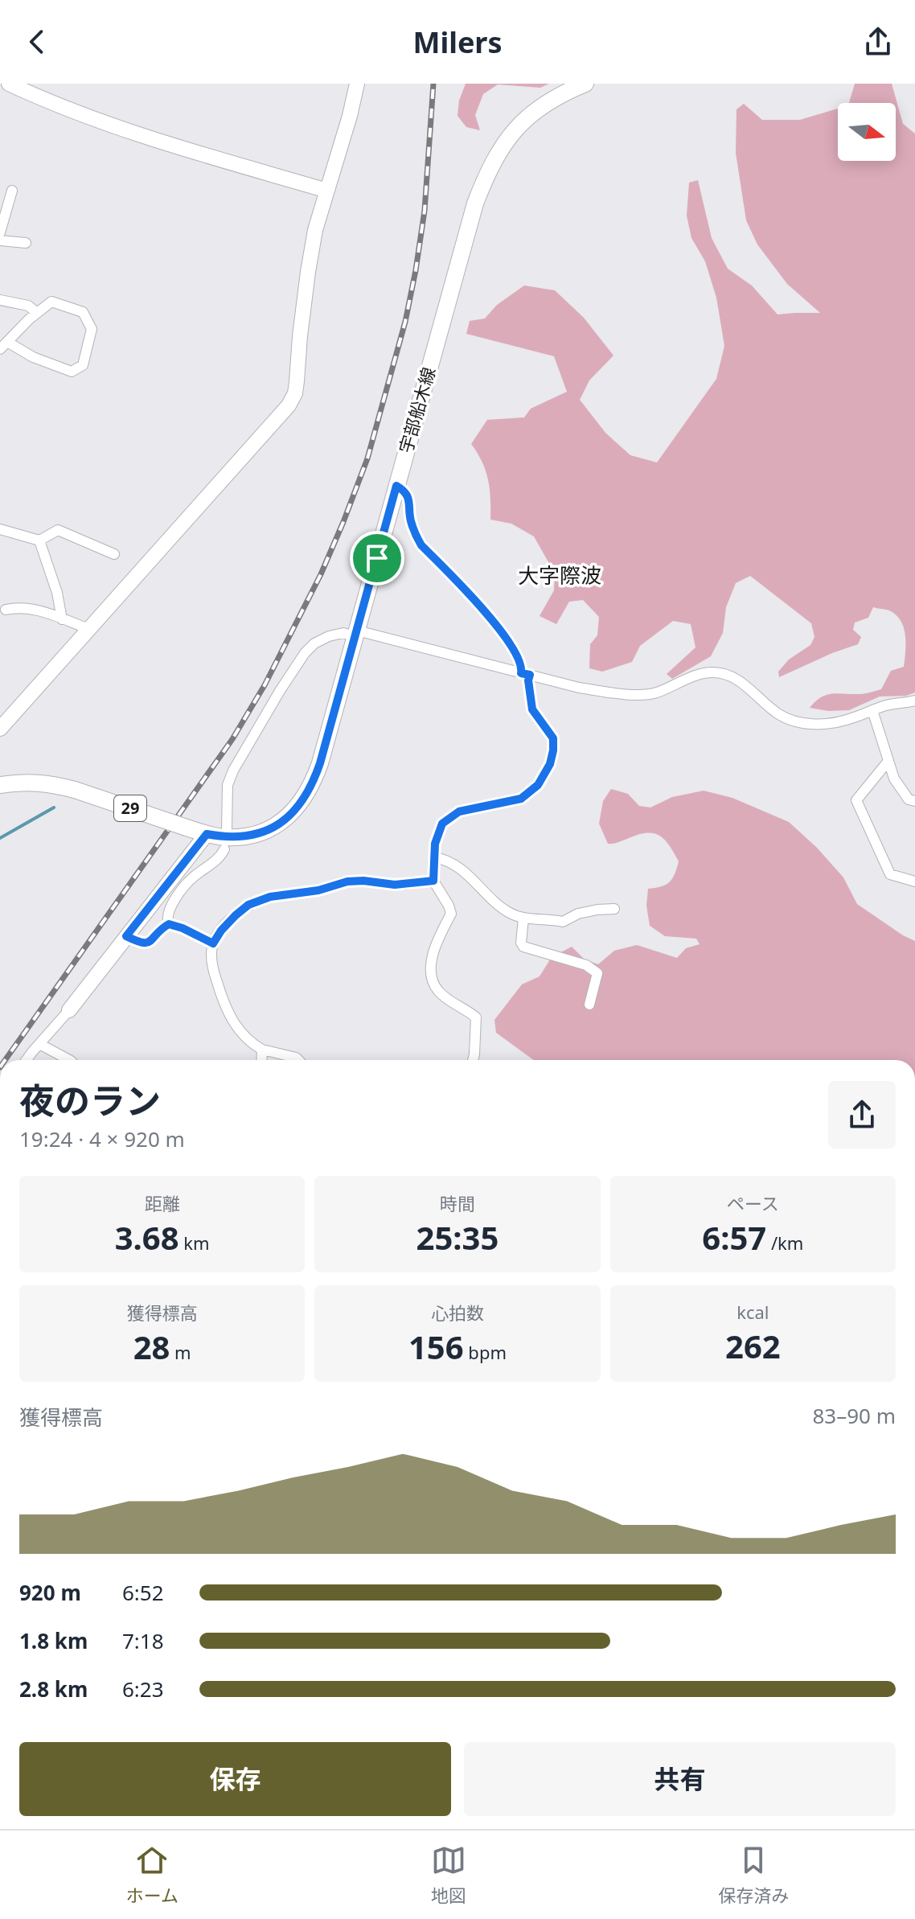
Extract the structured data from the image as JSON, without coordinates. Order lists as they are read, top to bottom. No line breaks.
{"streets":{"main road":["宇部船木線","29"]},"districts":["大字際波"],"north":"right","page":{"header":"Milers","heading":["夜のラン","19:24 · 4 × 920 m"],"stats":[["距離","3.68 km"],["時間","25:35"],["ペース","6:57 /km"],["獲得標高","28 m"],["心拍数","156 bpm"],["kcal","262"]],"chart":["獲得標高","83–90 m"],"list":[{"name":"920 m","note":"6:52"},{"name":"1.8 km","note":"7:18"},{"name":"2.8 km","note":"6:23"}],"buttons":["保存","共有"],"tabs":["ホーム","地図","保存済み"]}}
